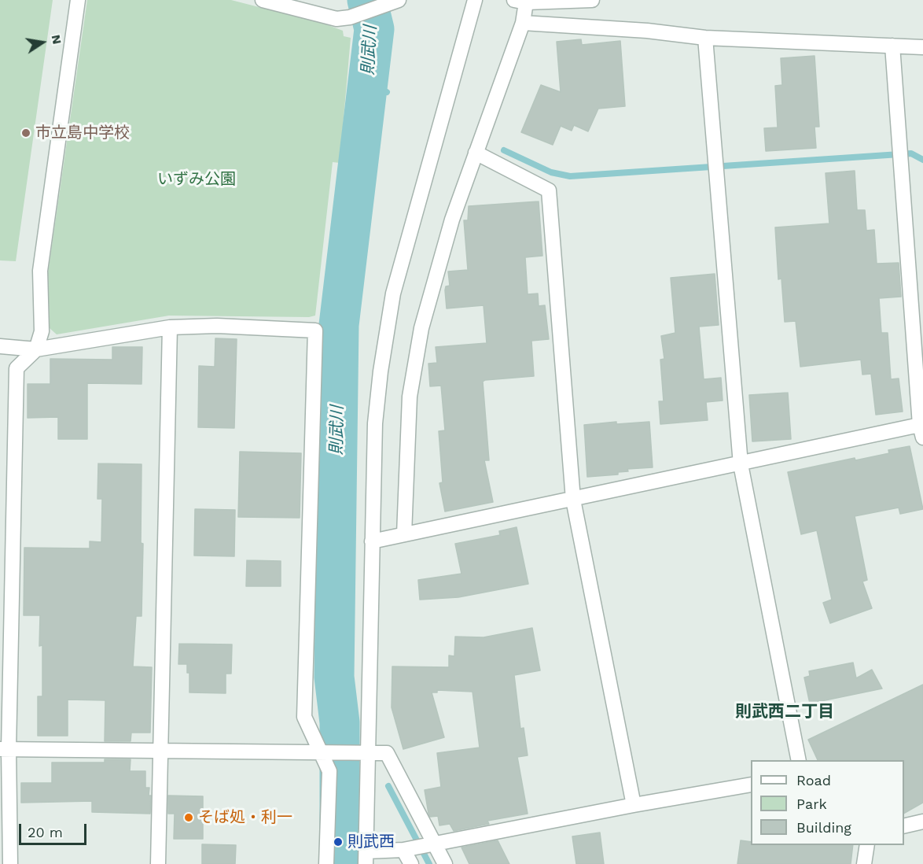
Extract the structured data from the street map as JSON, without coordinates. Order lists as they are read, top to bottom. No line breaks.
{"districts":["則武西二丁目"],"water":["則武川"],"parks":["いずみ公園"],"places":["市立島中学校","そば処・利一","則武西"],"legend":["Road","Park","Building"],"scale_bar":"20 m","north":"right"}
